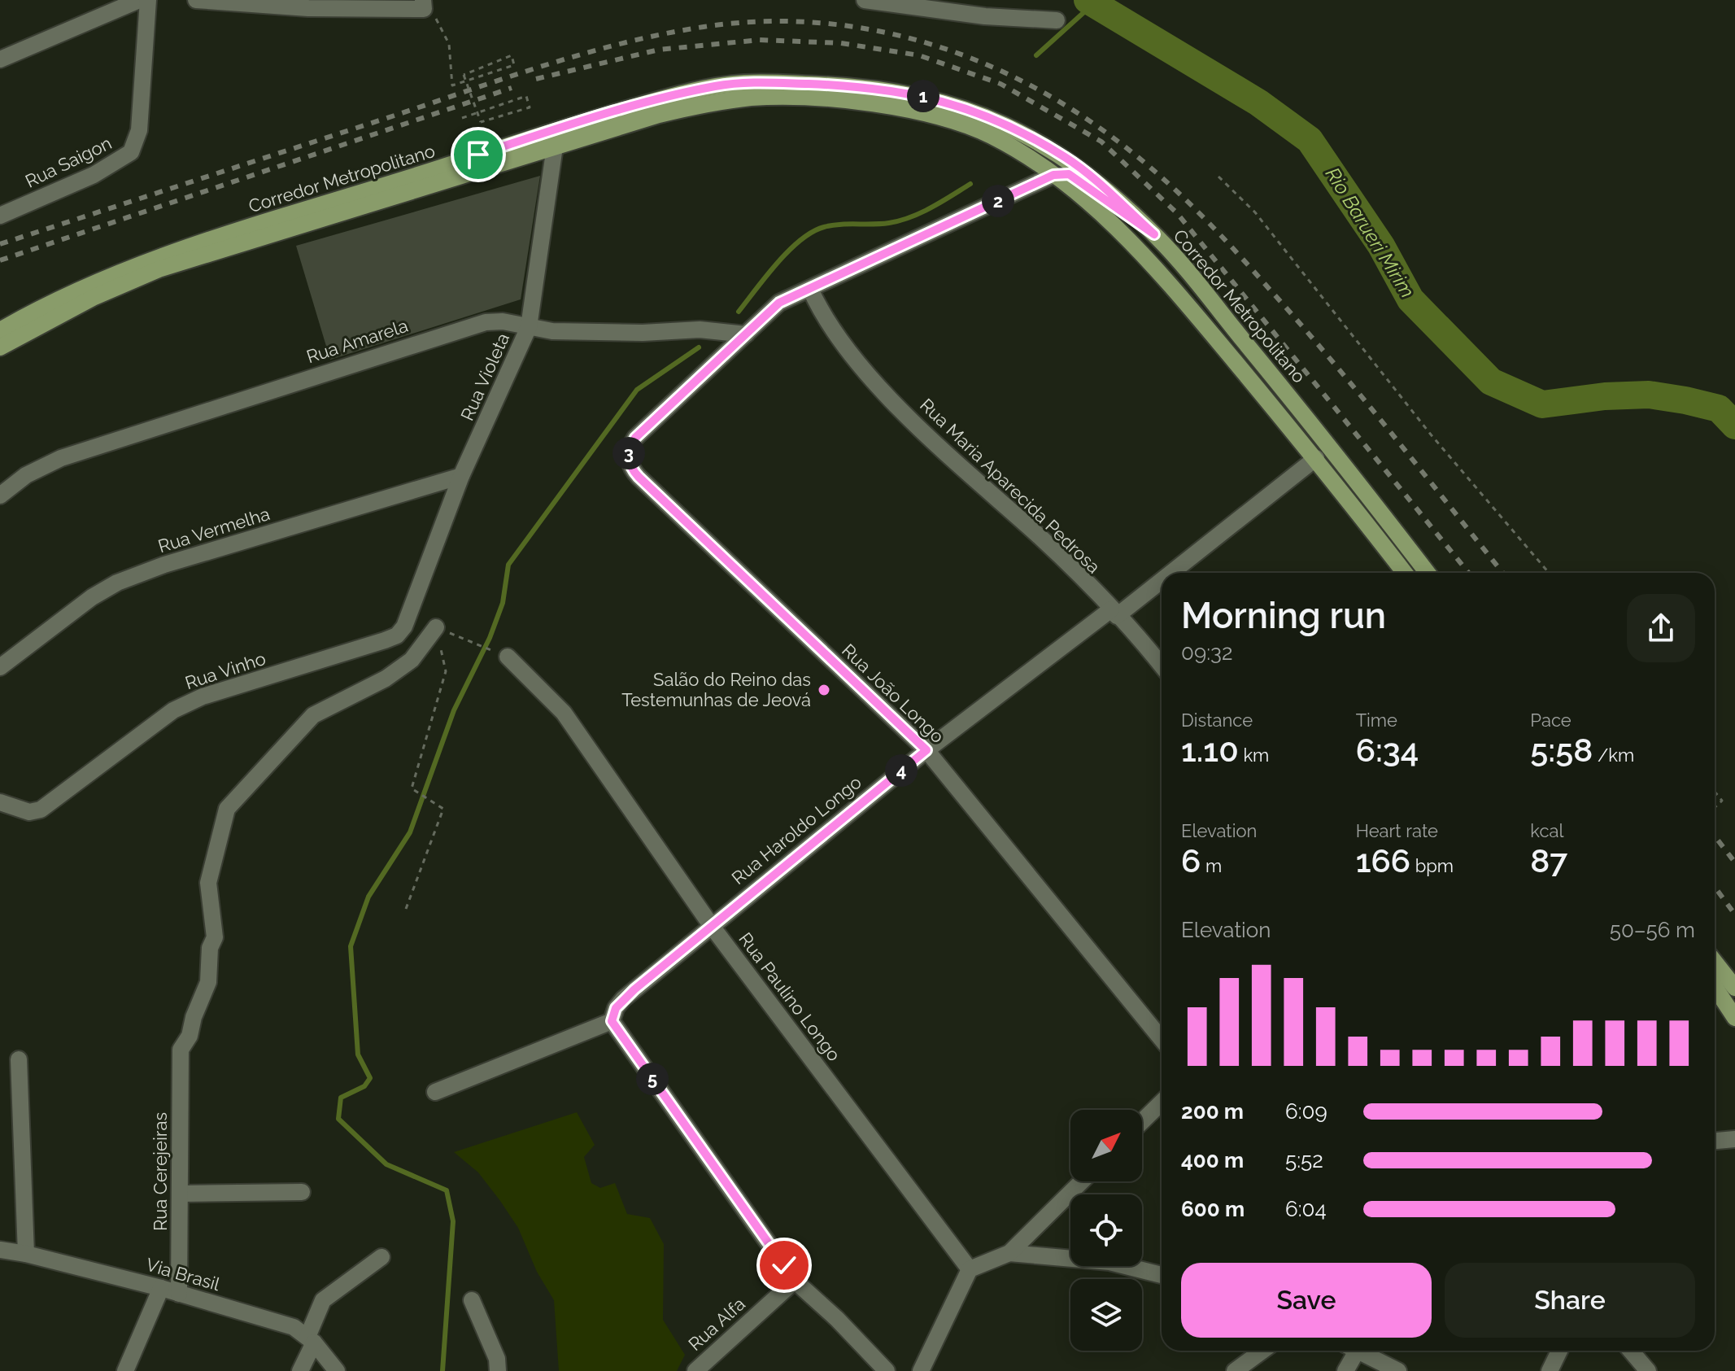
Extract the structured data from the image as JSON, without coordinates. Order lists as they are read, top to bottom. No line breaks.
{"streets":{"main road":["Corredor Metropolitano"],"street":["Rua Saigon","Rua Amarela","Rua Violeta","Rua Maria Aparecida Pedrosa","Rua Vermelha","Rua Vinho","Rua João Longo","Rua Haroldo Longo","Rua Paulino Longo","Rua Cerejeiras","Via Brasil","Rua Alfa"]},"crossings":[["Rua Amarela","Rua Violeta"],["Rua Amarela","Rua João Longo"],["Rua Violeta","Rua Vermelha"],["Rua Violeta","Rua Vinho"],["Rua Maria Aparecida Pedrosa","Rua Haroldo Longo"],["Rua João Longo","Rua Haroldo Longo"],["Rua Haroldo Longo","Rua Paulino Longo"],["Rua Cerejeiras","Via Brasil"]],"water":["Rio Barueri Mirim"],"places":["Salão do Reino das Testemunhas de Jeová"],"north":"top right","page":{"pins":["1","2","3","4","5"],"heading":["Morning run","09:32"],"stats":[["Distance","1.10 km"],["Time","6:34"],["Pace","5:58 /km"],["Elevation","6 m"],["Heart rate","166 bpm"],["kcal","87"]],"chart":["Elevation","50–56 m"],"list":[{"name":"200 m","note":"6:09"},{"name":"400 m","note":"5:52"},{"name":"600 m","note":"6:04"}],"buttons":["Save","Share"]}}
